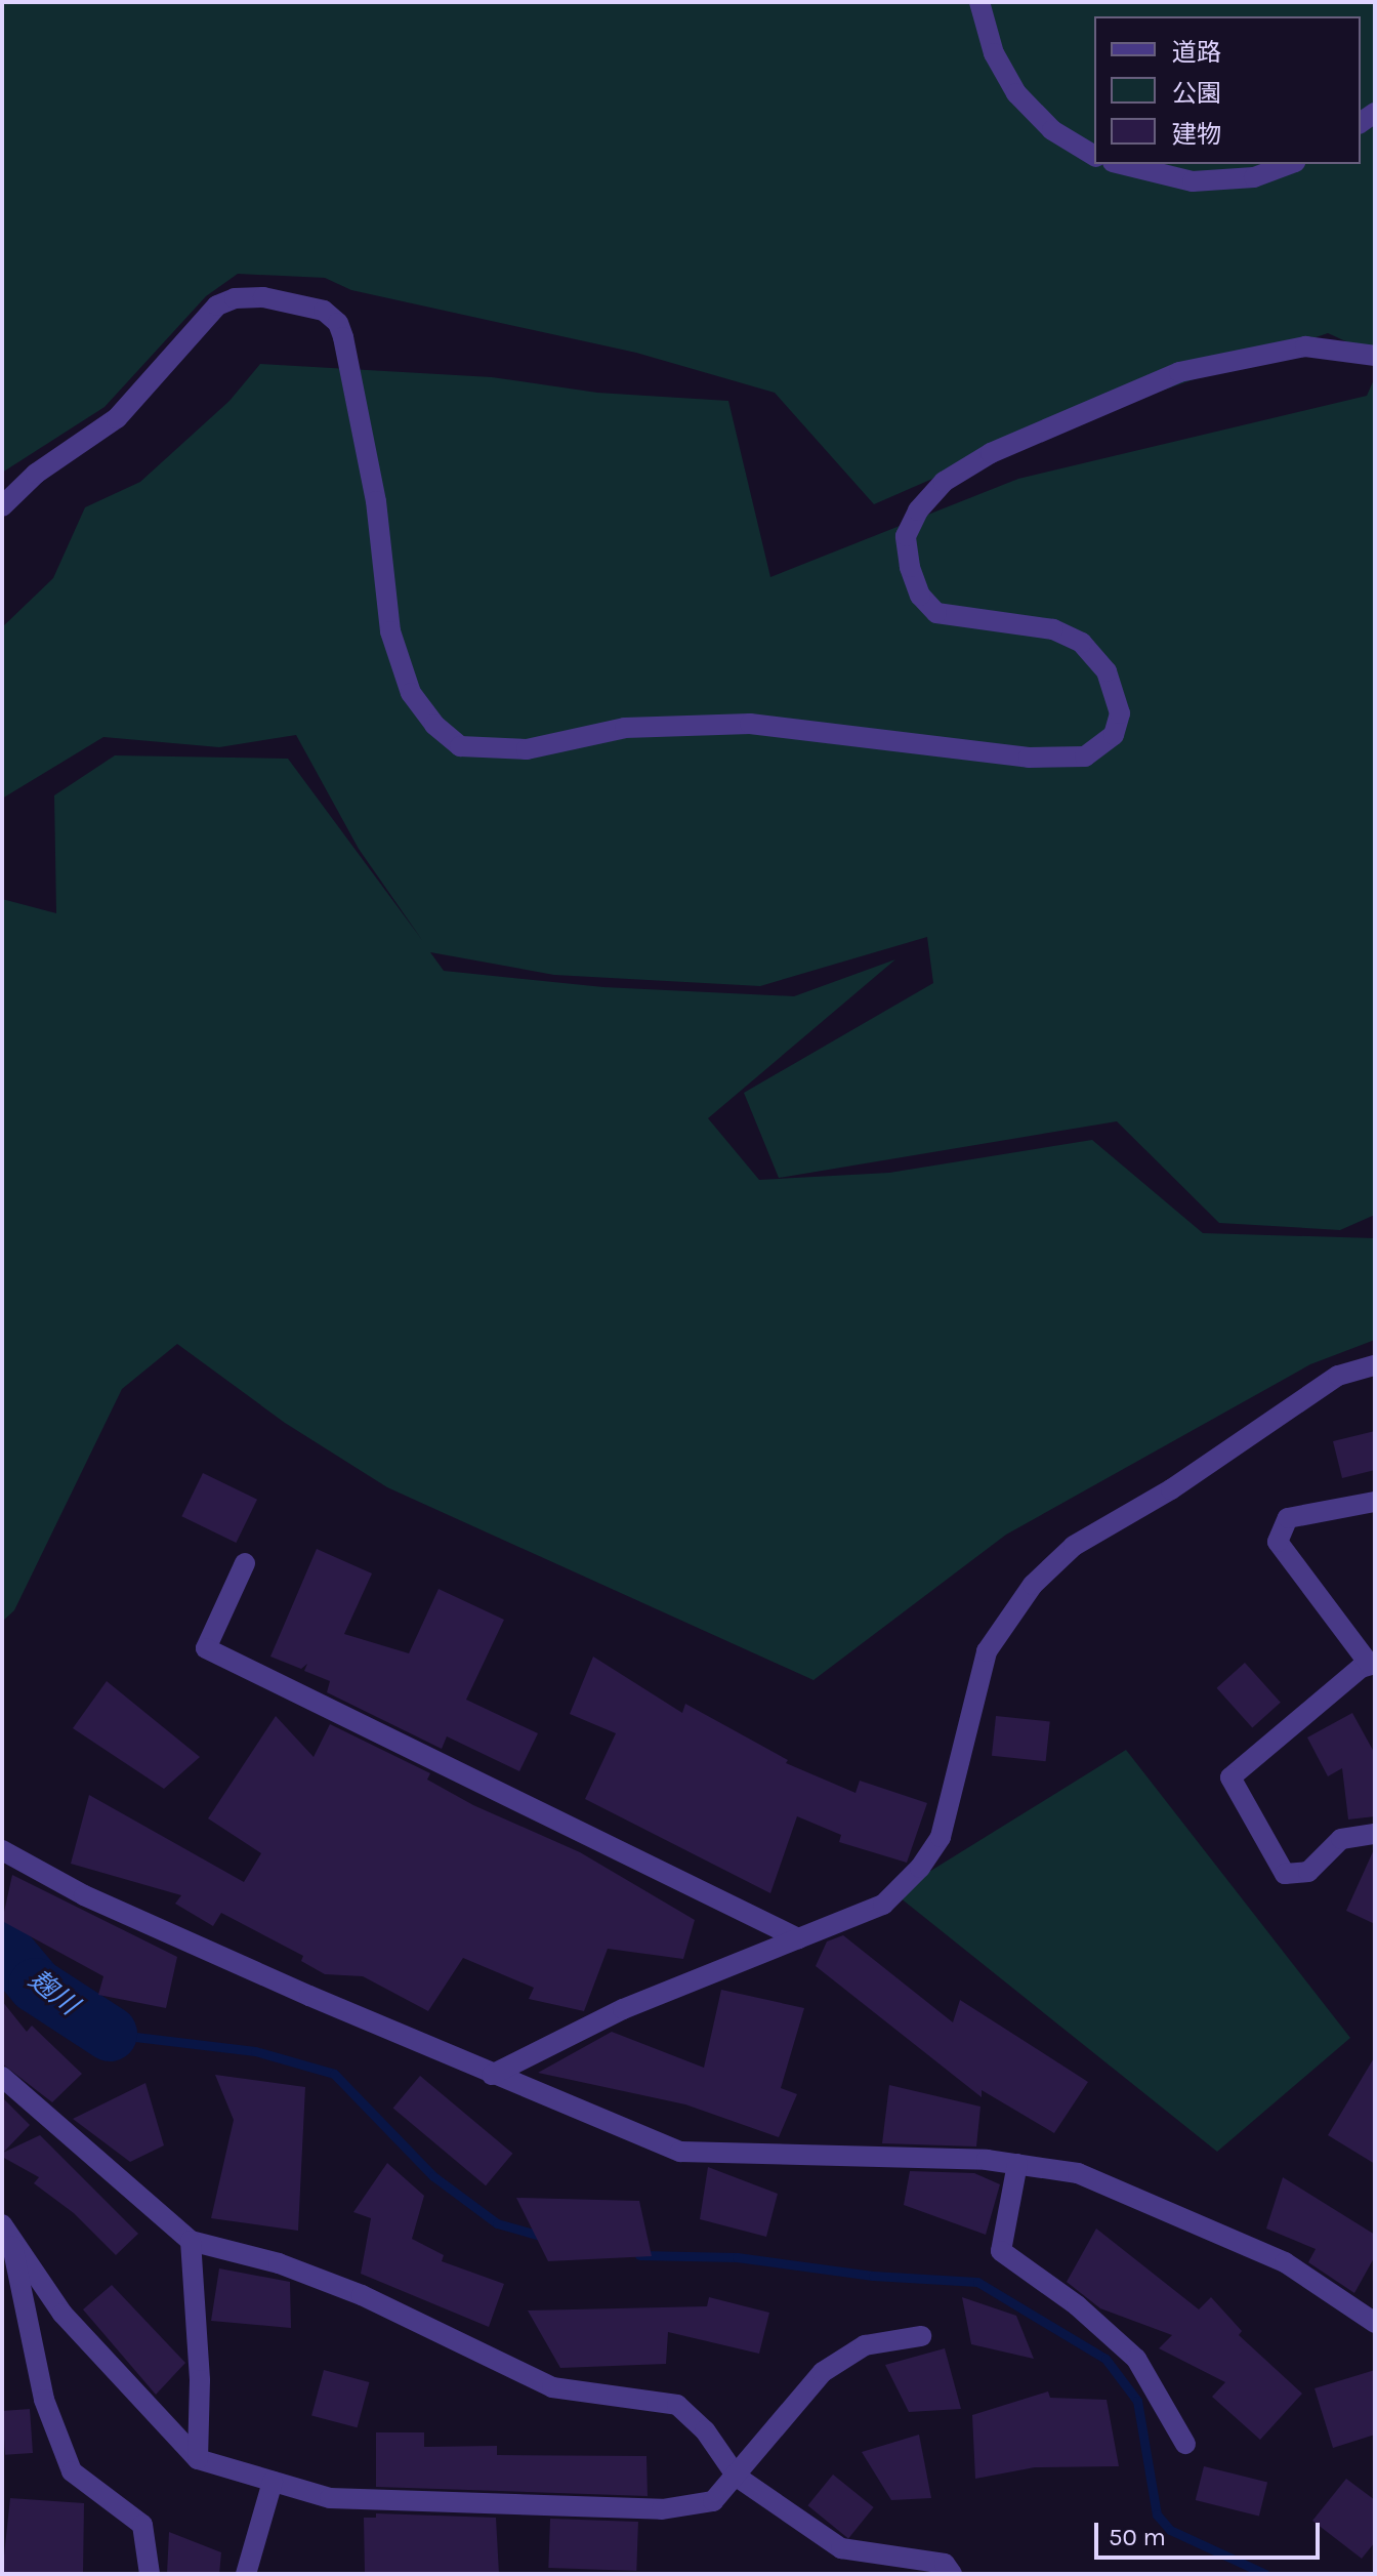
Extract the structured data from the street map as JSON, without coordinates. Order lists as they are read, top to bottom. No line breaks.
{"water":["麹川"],"legend":["道路","公園","建物"],"scale_bar":"50 m"}
